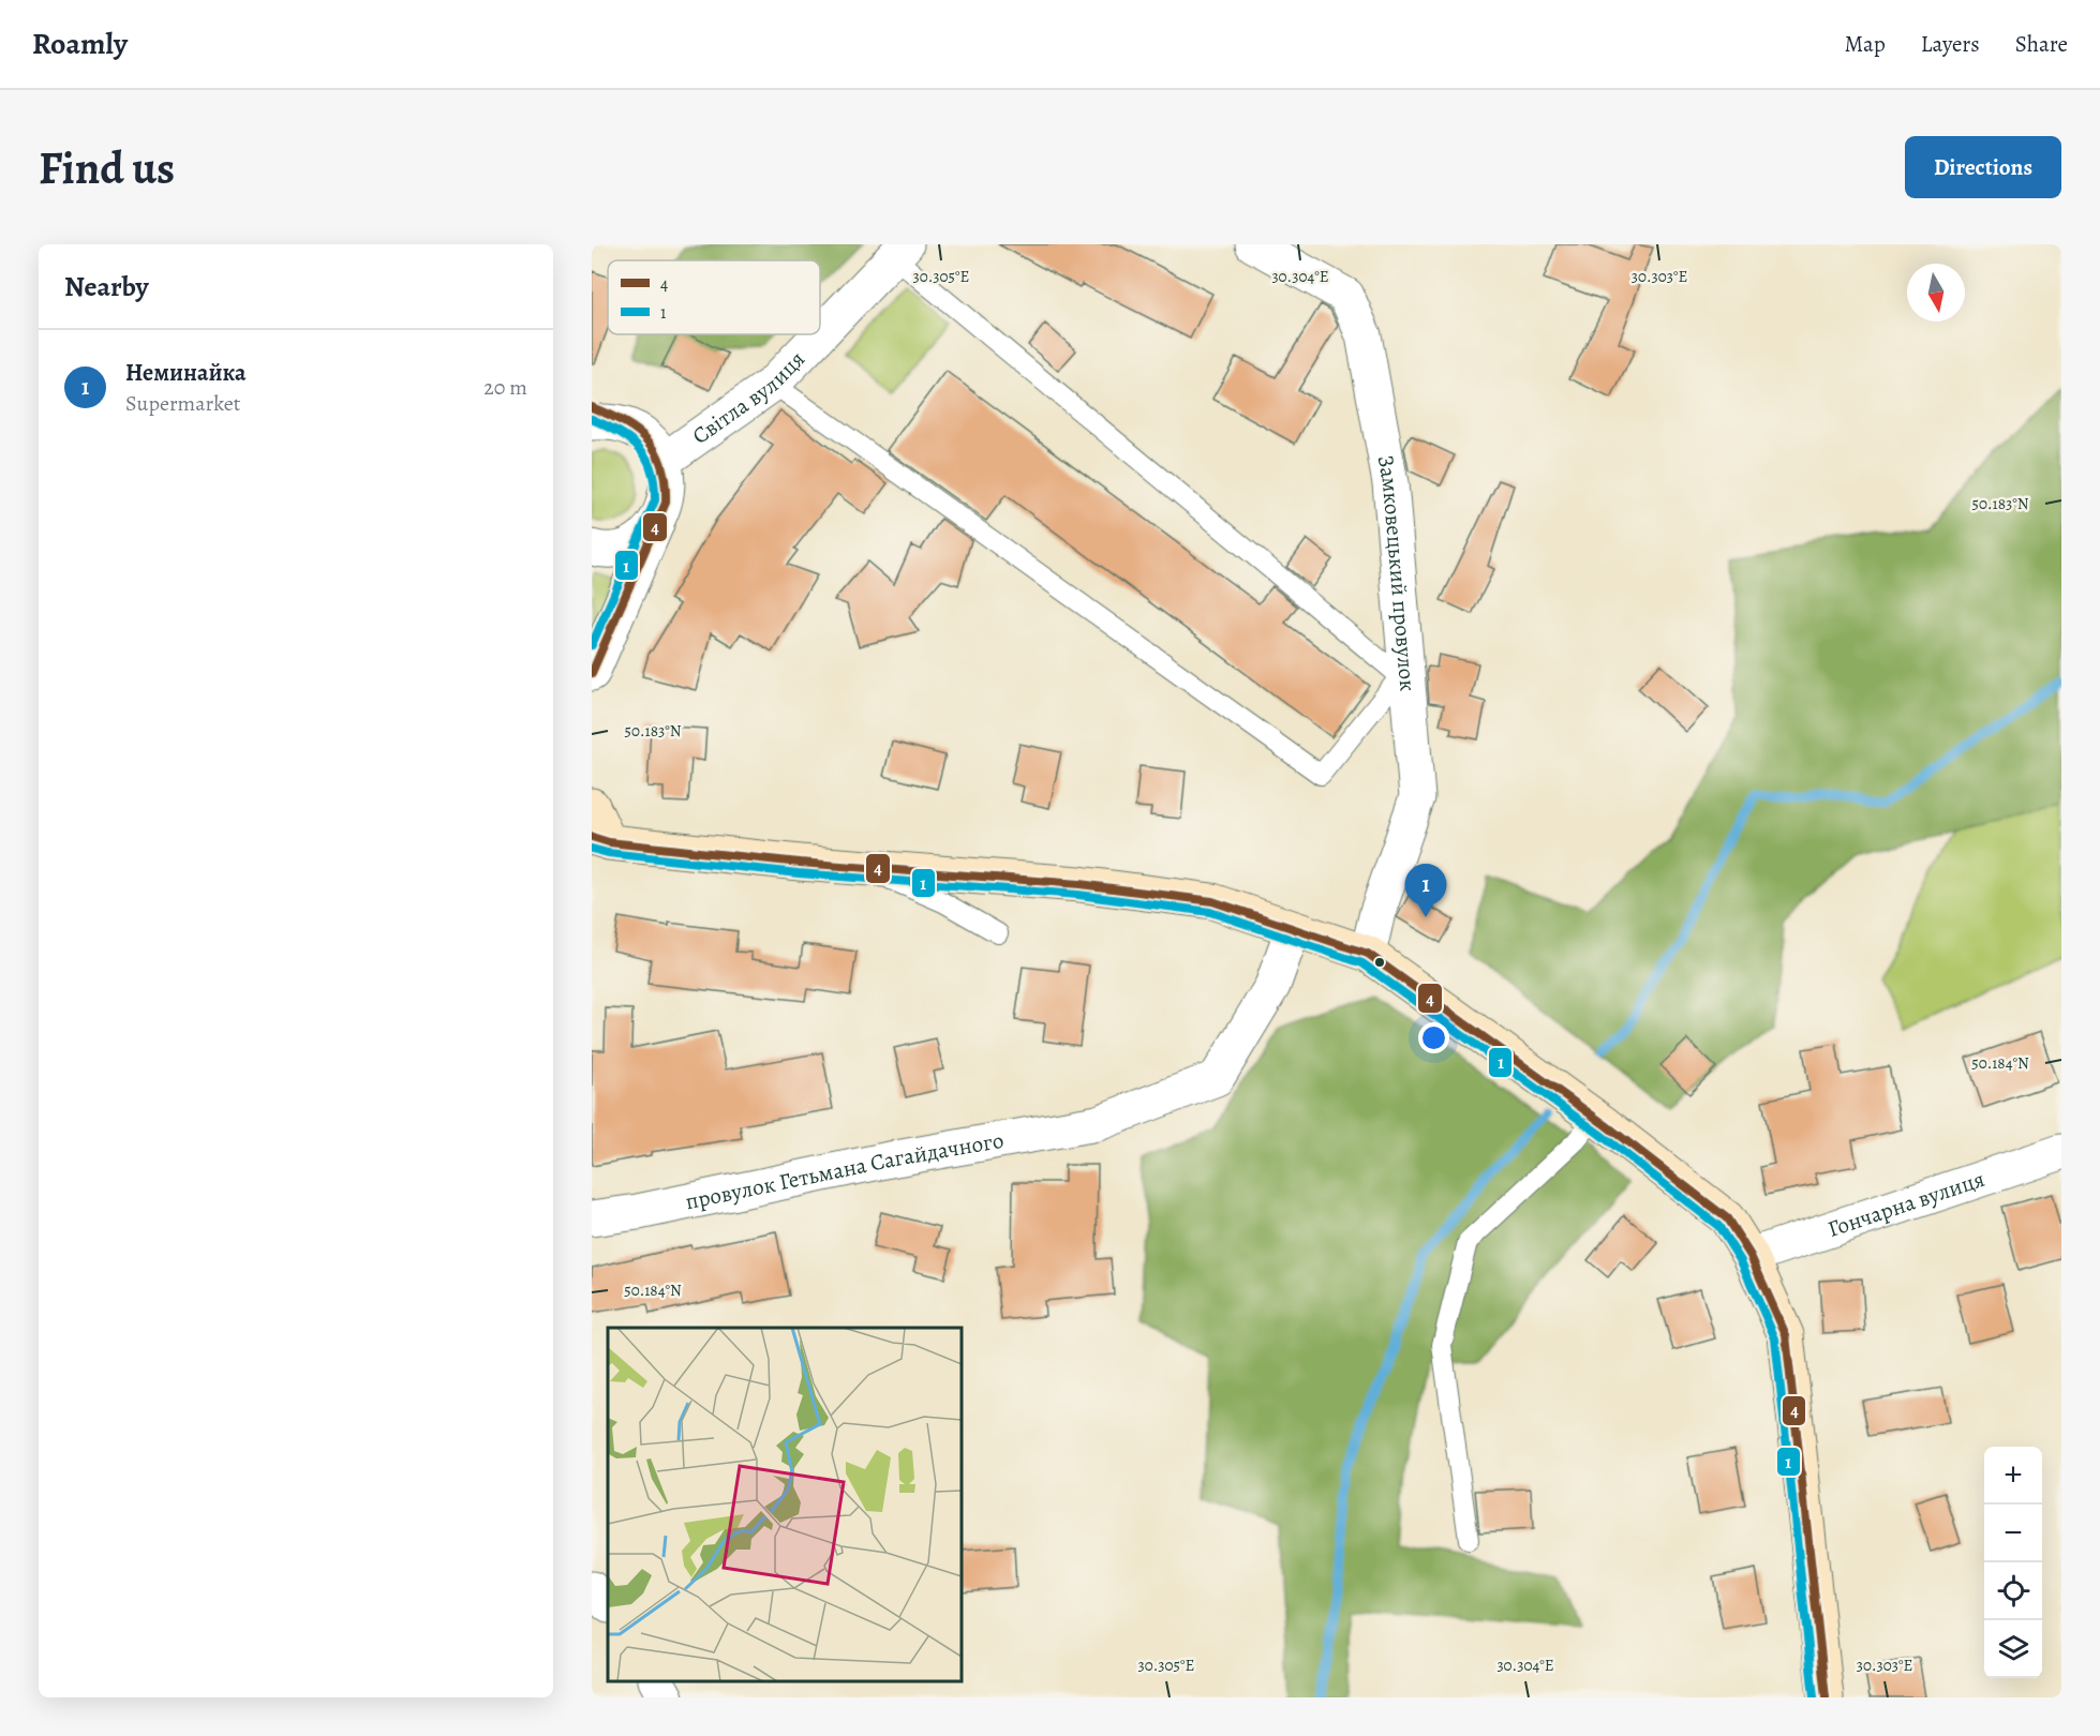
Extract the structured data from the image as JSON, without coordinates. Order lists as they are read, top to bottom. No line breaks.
{"streets":{"street":["Світла вулиця","Замковецький провулок","провулок Гетьмана Сагайдачного","Гончарна вулиця"]},"lines":["transit line 4","transit line 1"],"legend":["4","1"],"north":"bottom","page":{"header":"Roamly","nav":["Map","Layers","Share"],"buttons":"Directions","title":"Find us","heading":"Nearby","list":[{"mark":"1","name":"Неминайка","note":"Supermarket","value":"20 m"}],"pins":"1","map_buttons":["+","−"]},"coordinates":["30.305°E","30.304°E","30.303°E","50.183°N","50.184°N"]}
